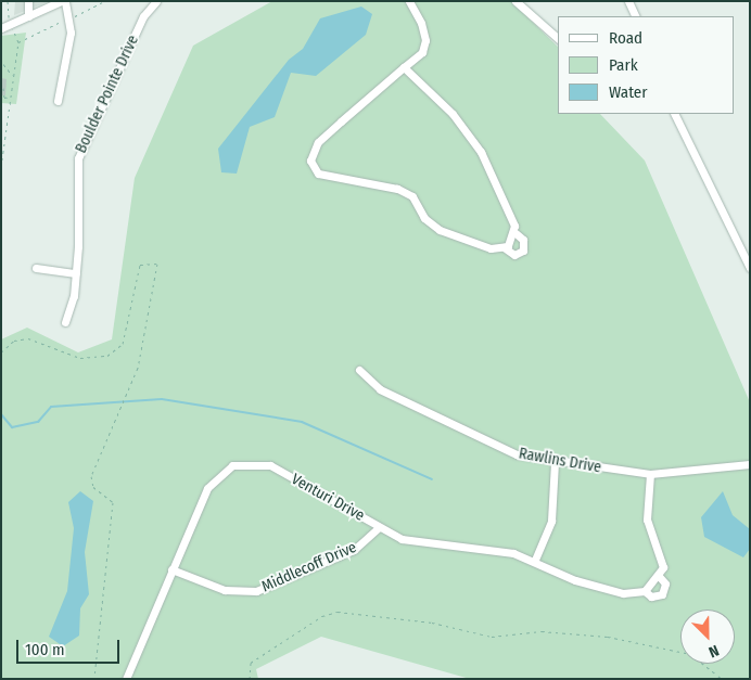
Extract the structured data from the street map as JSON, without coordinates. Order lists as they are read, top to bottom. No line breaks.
{"streets":{"street":["Boulder Pointe Drive","Rawlins Drive","Venturi Drive","Middlecoff Drive"]},"crossings":[["Venturi Drive","Middlecoff Drive"]],"legend":["Road","Park","Water"],"scale_bar":"100 m","north":"bottom right"}
